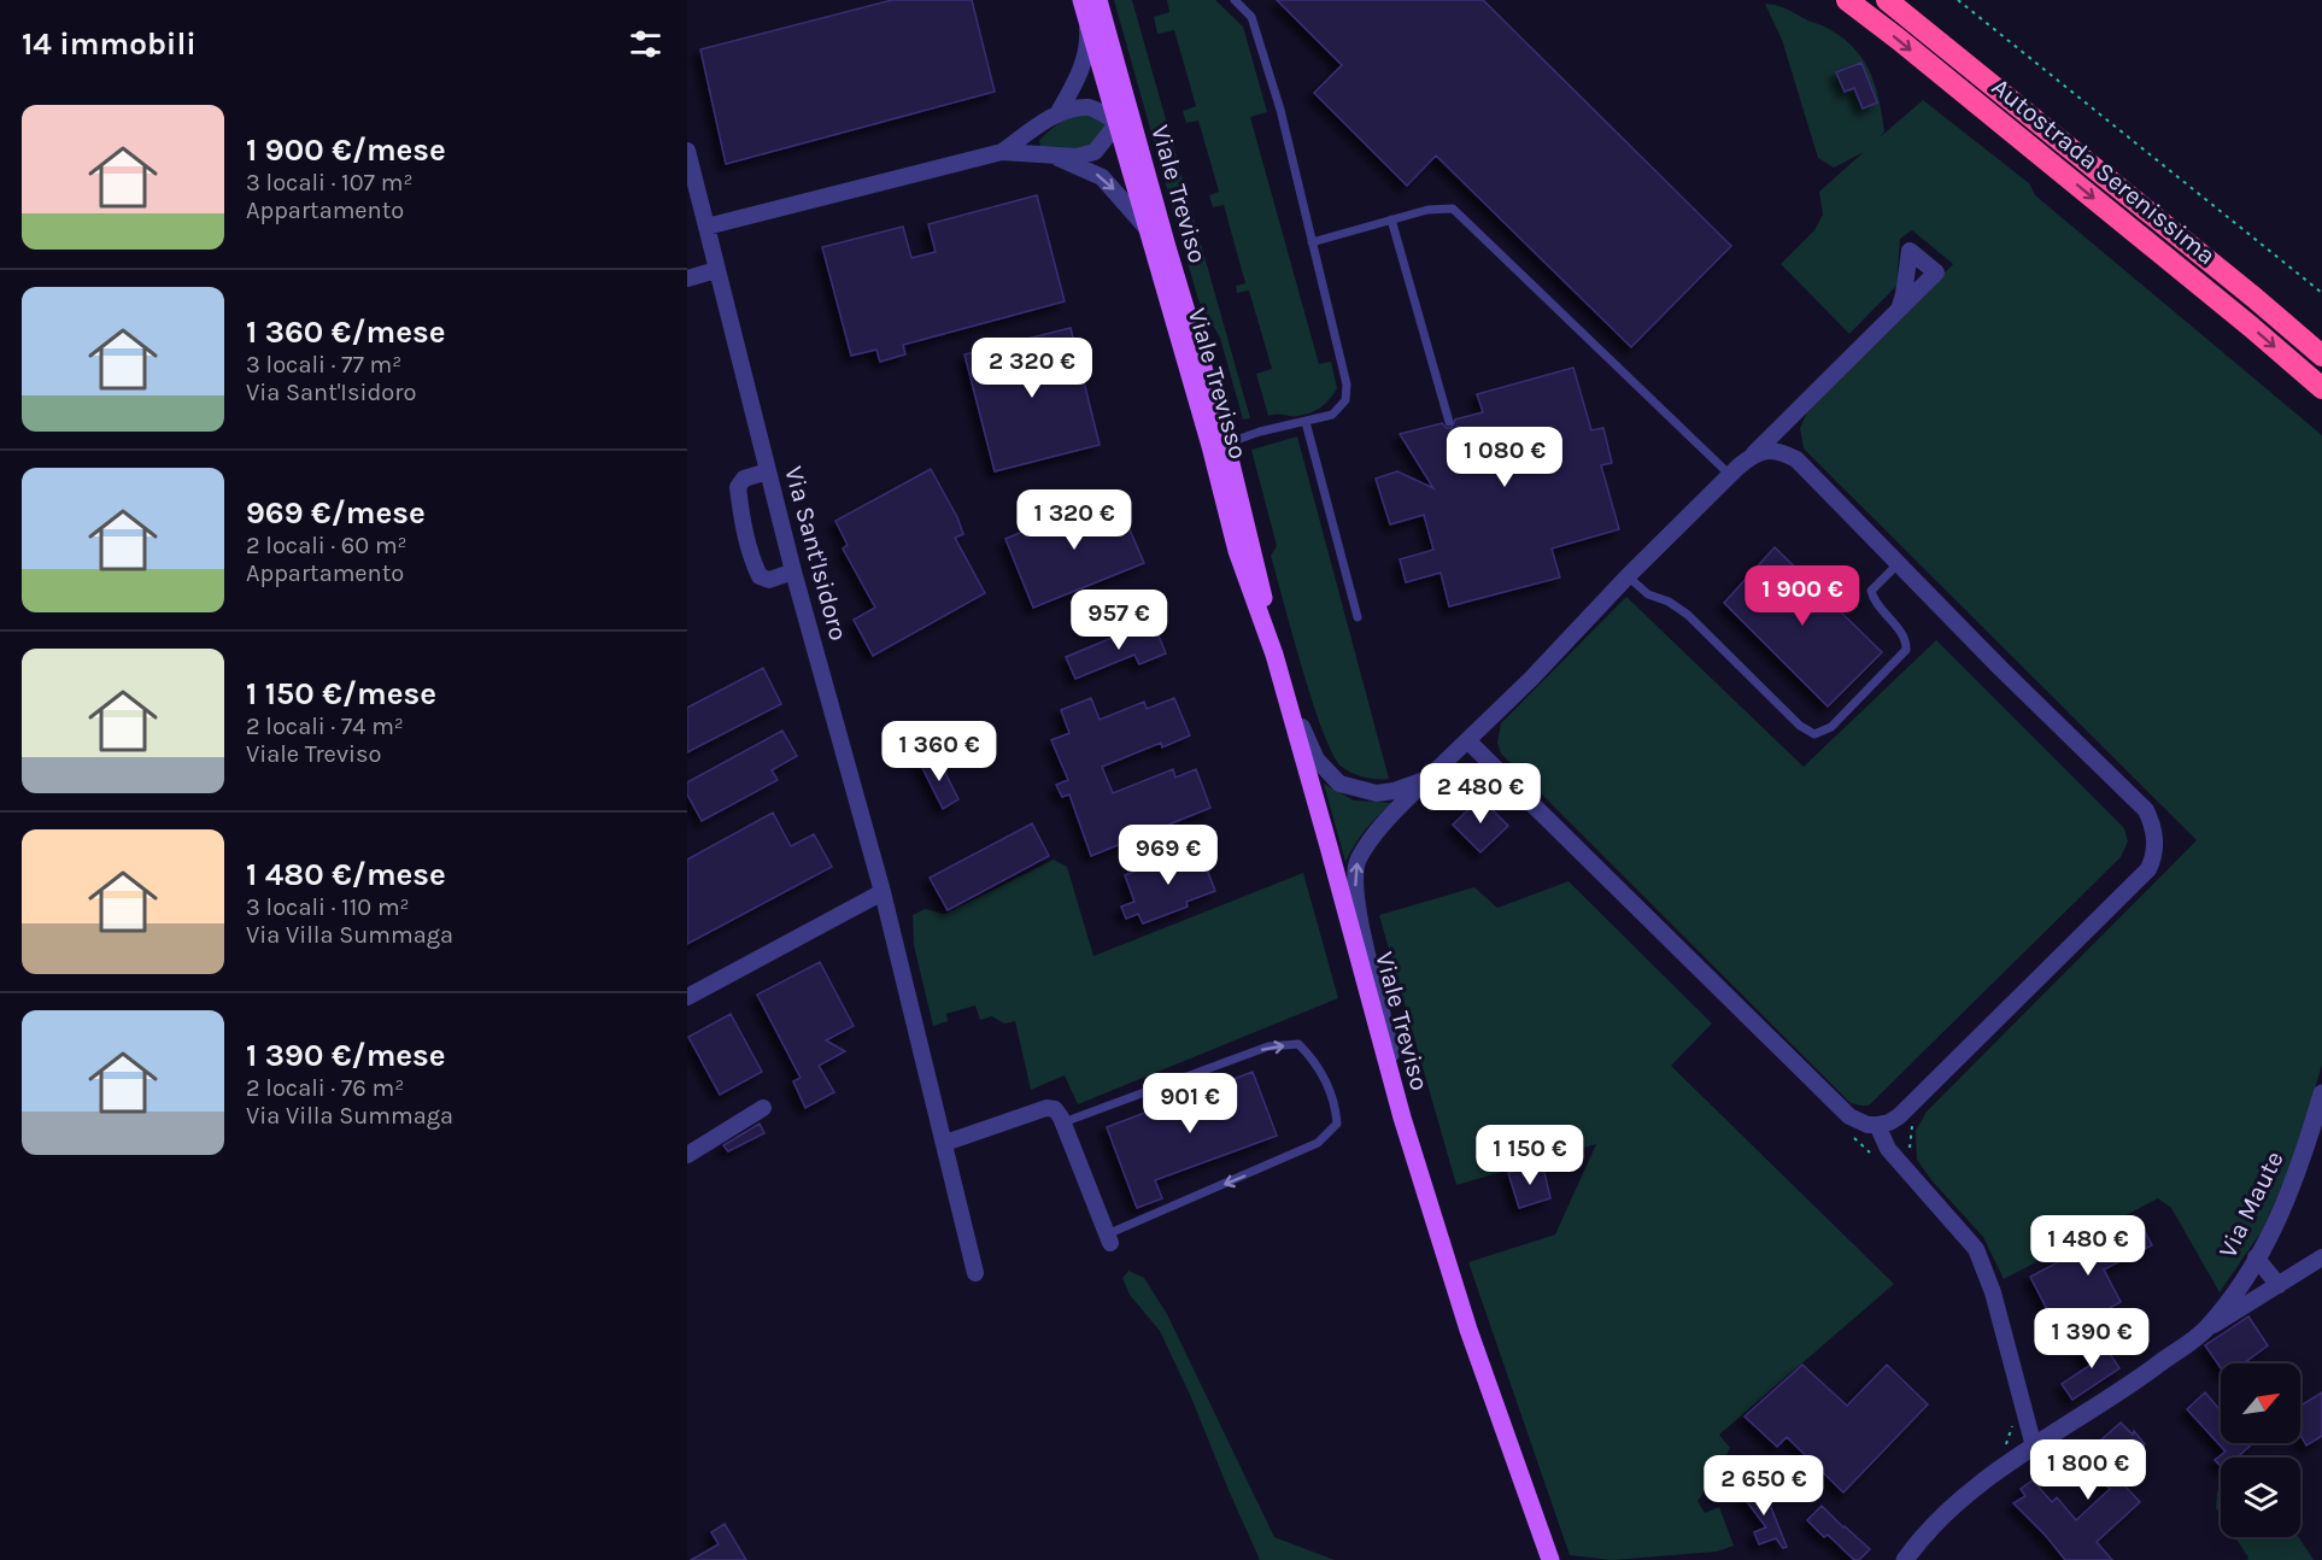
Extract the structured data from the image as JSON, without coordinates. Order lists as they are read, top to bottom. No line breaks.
{"streets":{"highway":["Autostrada Serenissima"],"main road":["Viale Treviso","Viale Trevisso"],"street":["Via Sant'Isidoro","Via Maute"]},"crossings":[["Viale Treviso","Viale Trevisso"]],"north":"top right","page":{"heading":"14 immobili","list":[{"name":"1 900 €/mese","note":"3 locali · 107 m² · Appartamento"},{"name":"1 360 €/mese","note":"3 locali · 77 m² · Via Sant'Isidoro"},{"name":"969 €/mese","note":"2 locali · 60 m² · Appartamento"},{"name":"1 150 €/mese","note":"2 locali · 74 m² · Viale Treviso"},{"name":"1 480 €/mese","note":"3 locali · 110 m² · Via Villa Summaga"},{"name":"1 390 €/mese","note":"2 locali · 76 m² · Via Villa Summaga"}],"price":["2 320 €","1 080 €","1 320 €","1 900 €","957 €","1 360 €","2 480 €","969 €","901 €","1 150 €","1 480 €","1 390 €","1 800 €","2 650 €"]}}
